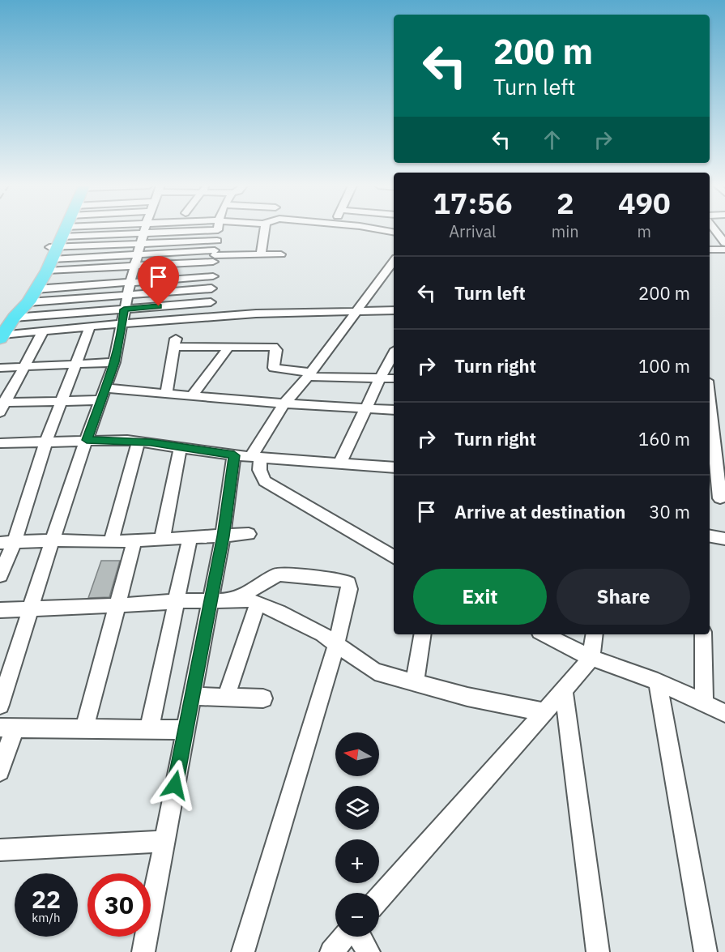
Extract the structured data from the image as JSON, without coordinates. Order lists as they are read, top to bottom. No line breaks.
{"north":"left","page":{"turn":["200 m","Turn left"],"eta":["17:56","Arrival","2","min","490","m"],"list":[{"name":"Turn left","value":"200 m"},{"name":"Turn right","value":"100 m"},{"name":"Turn right","value":"160 m"},{"name":"Arrive at destination","value":"30 m"}],"buttons":["Exit","Share"],"map_buttons":["+","−"],"speed":"22 km/h","limit":"30"}}
